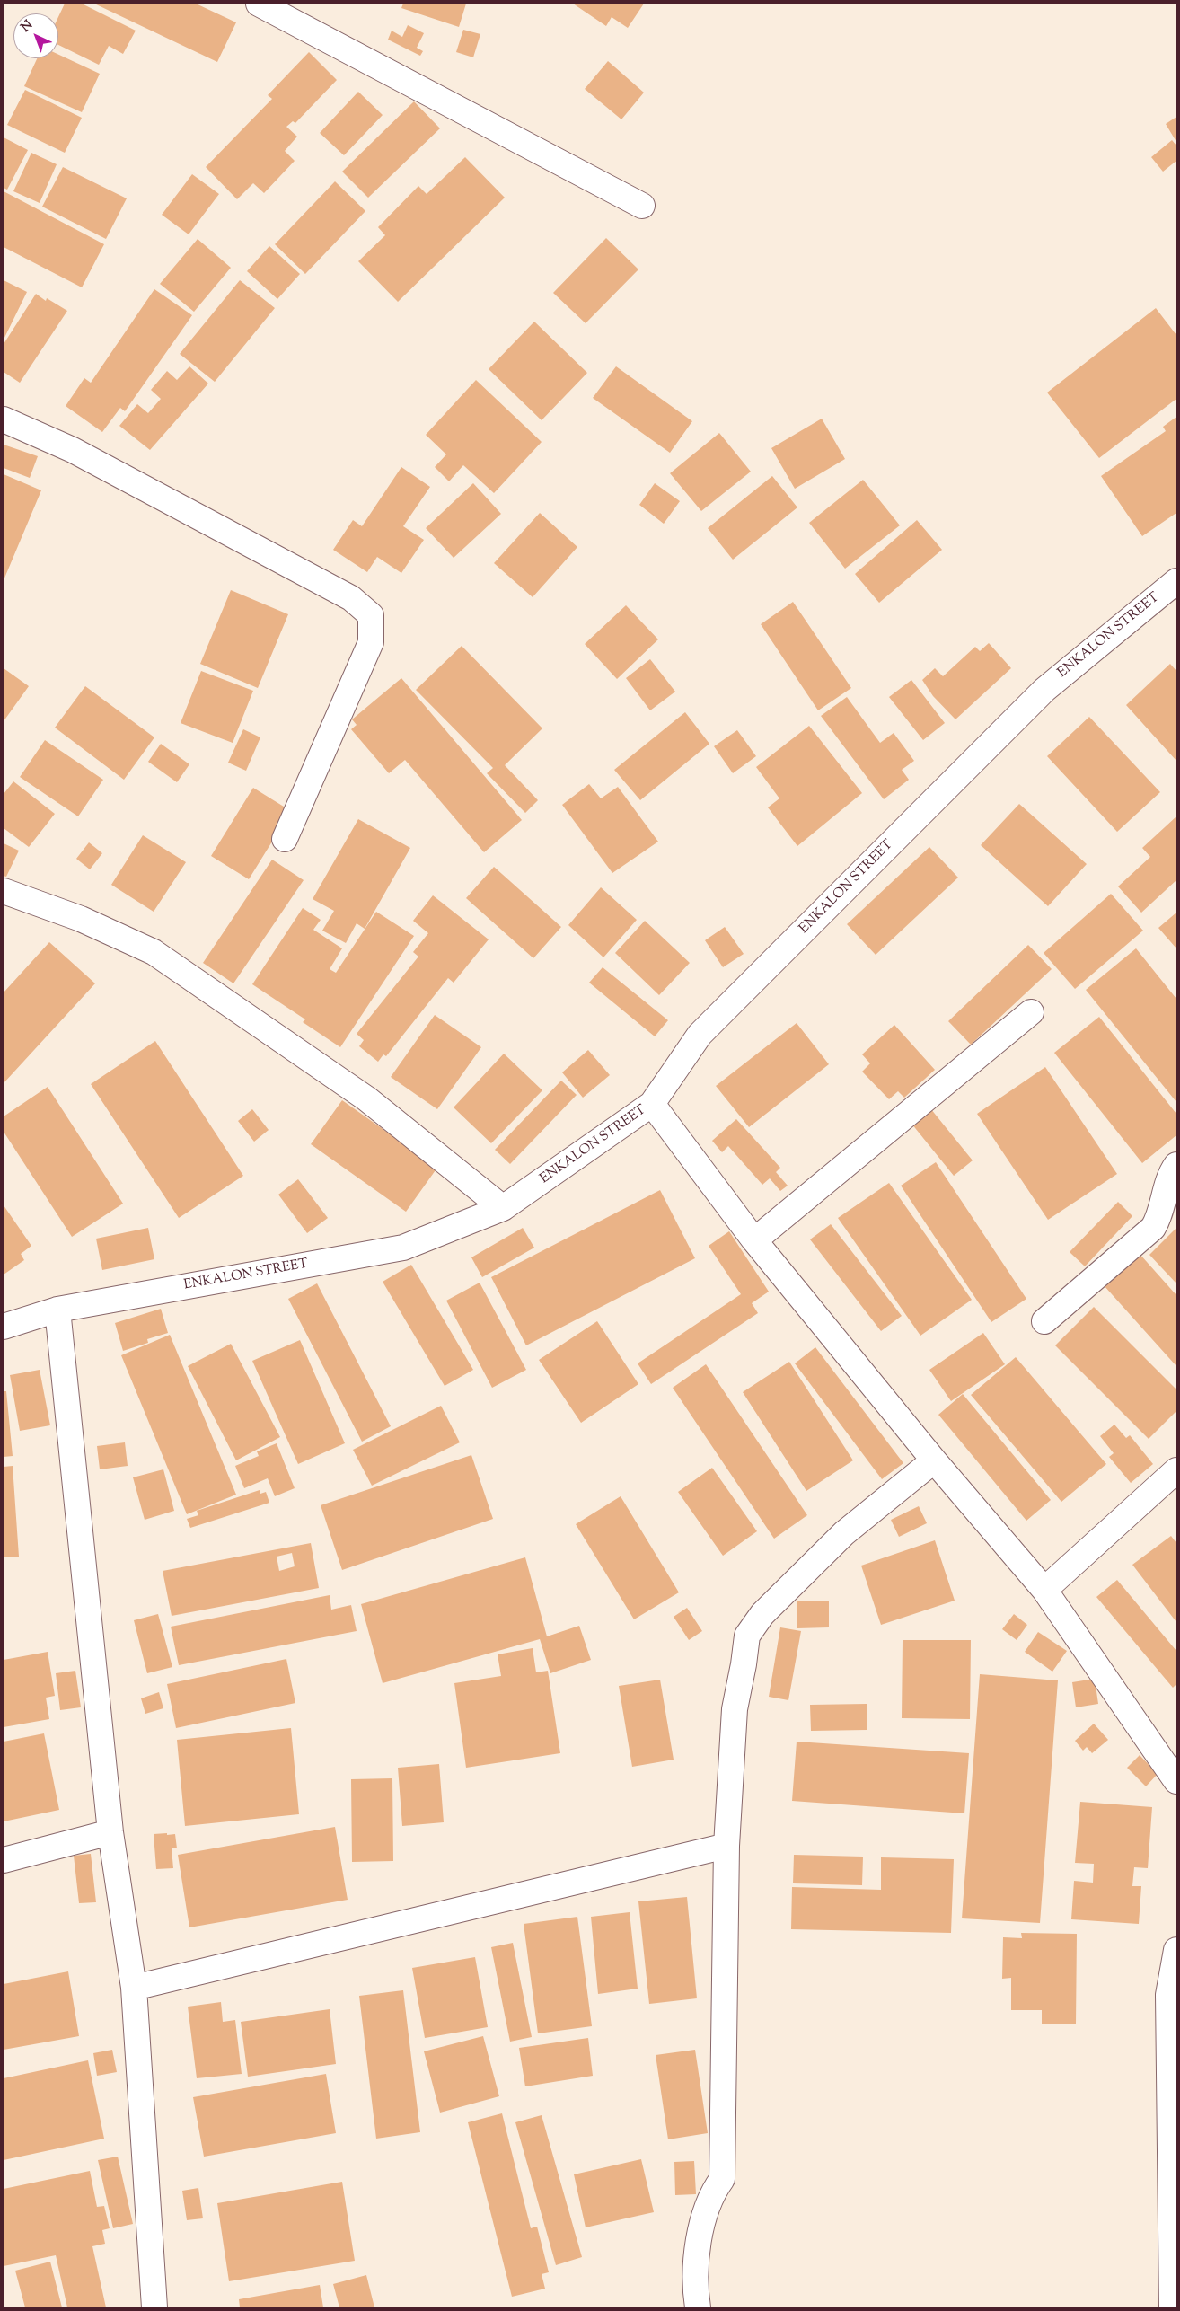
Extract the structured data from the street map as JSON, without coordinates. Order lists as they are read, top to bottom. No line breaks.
{"streets":{"street":["ENKALON STREET"]},"north":"top left"}
